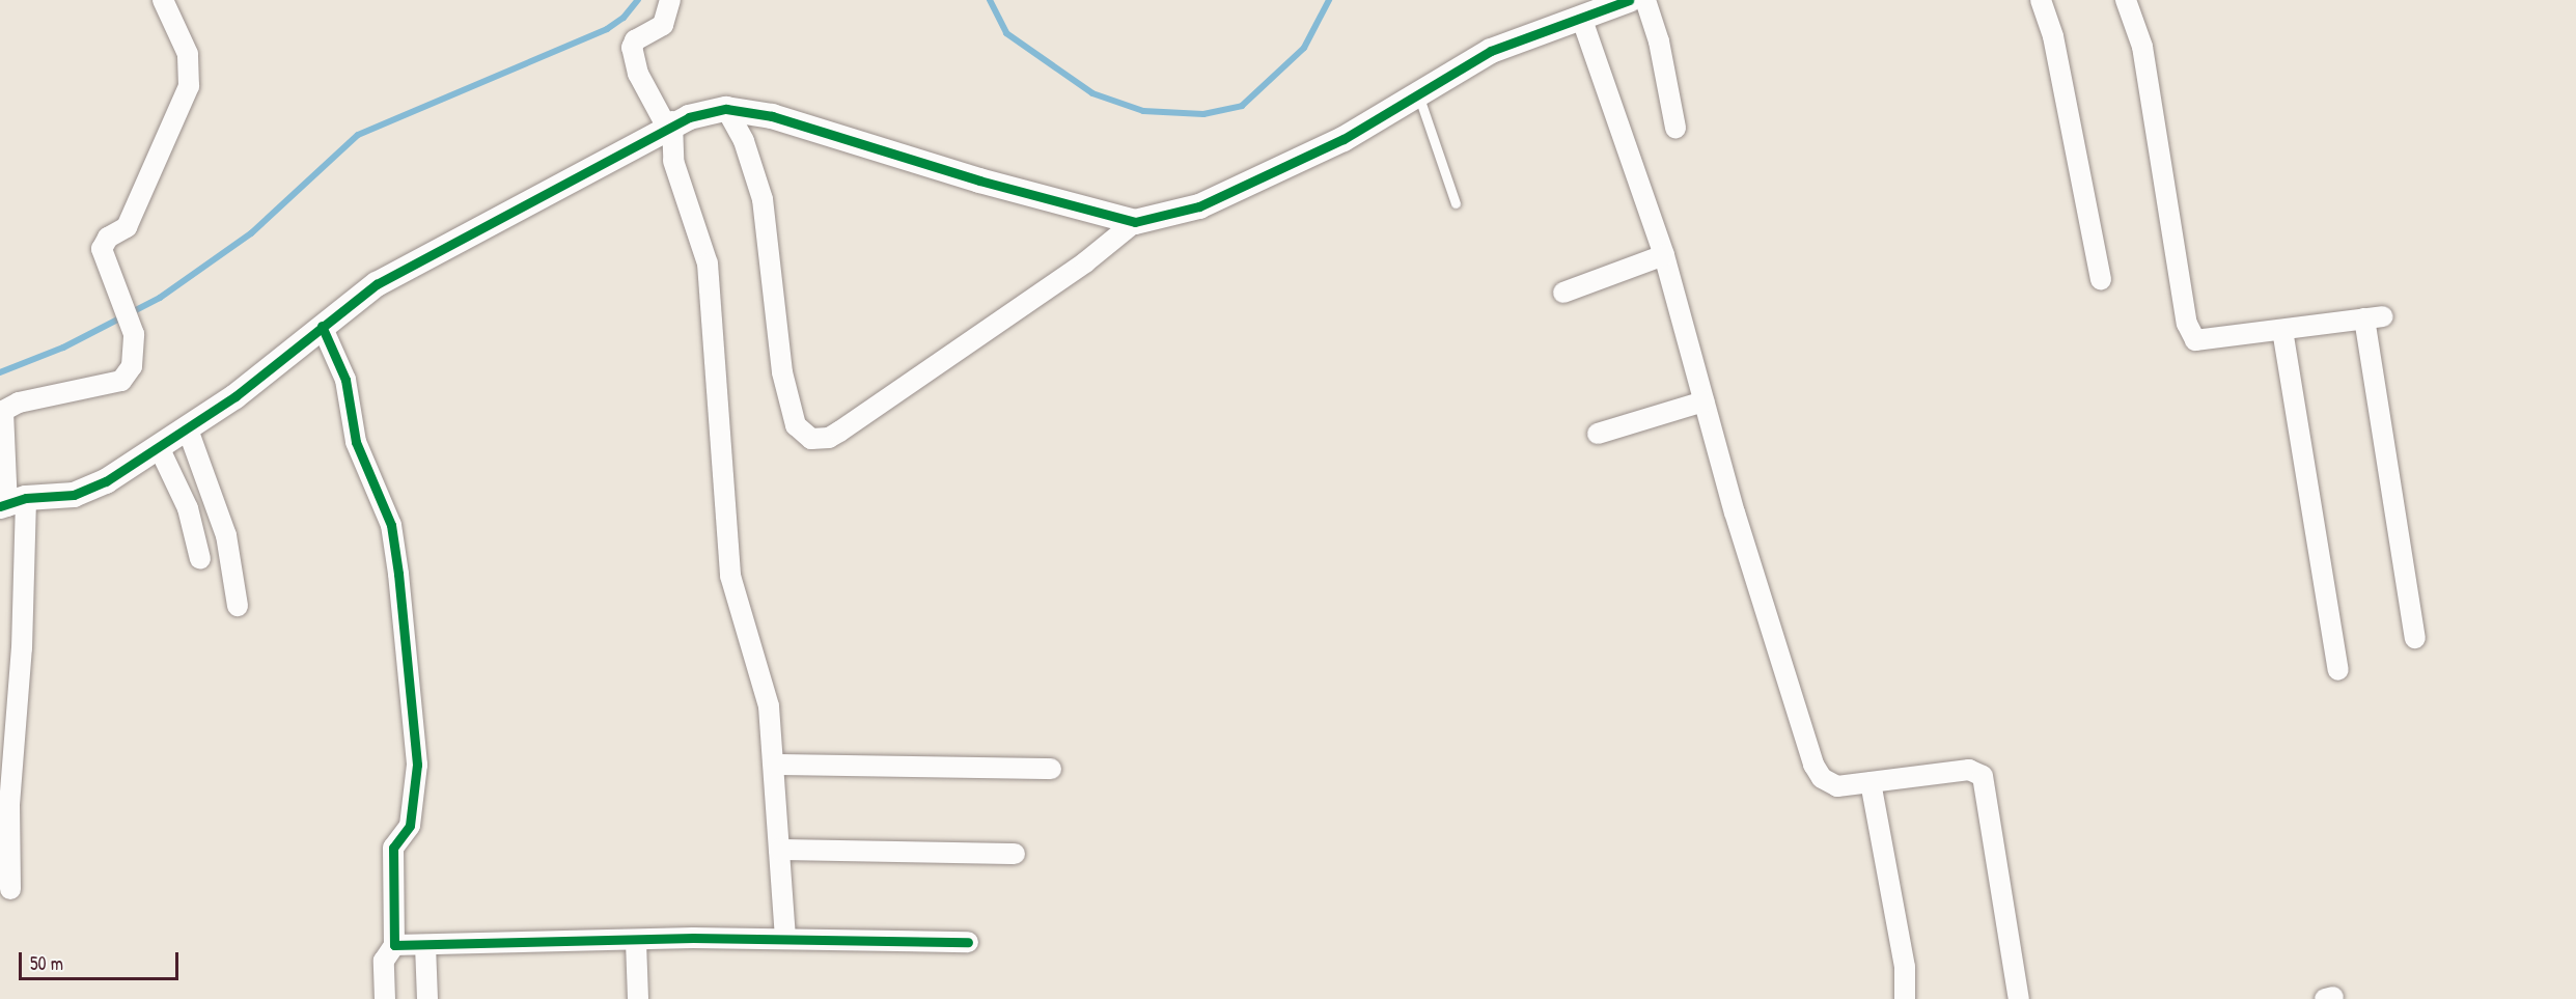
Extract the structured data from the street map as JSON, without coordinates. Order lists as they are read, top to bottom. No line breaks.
{"scale_bar":"50 m"}
